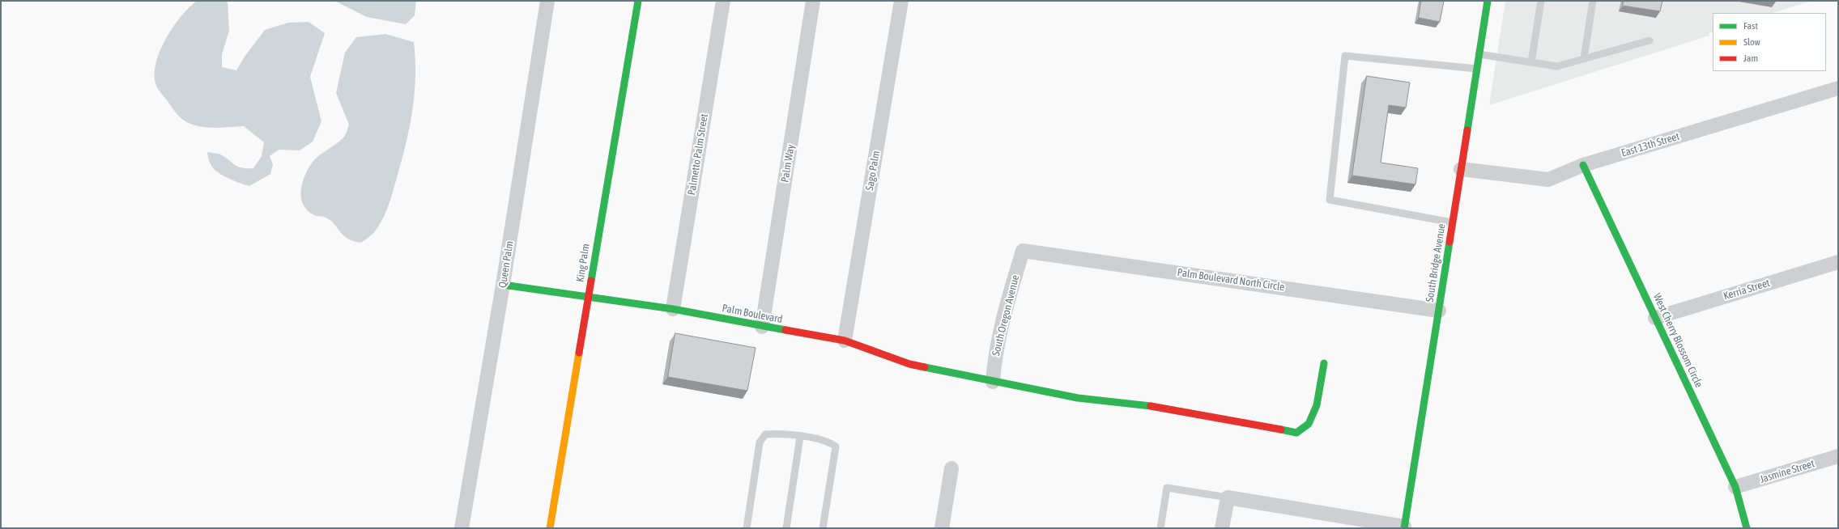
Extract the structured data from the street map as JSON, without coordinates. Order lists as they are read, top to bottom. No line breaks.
{"streets":{"street":["East 13th Street","Palmetto Palm Street","Palm Way","Sago Palm","King Palm","South Bridge Avenue","Queen Palm","Palm Boulevard North Circle","Kerria Street","Palm Boulevard","South Oregon Avenue","West Cherry Blossom Circle","Jasmine Street"]},"crossings":[["East 13th Street","South Bridge Avenue"],["East 13th Street","West Cherry Blossom Circle"],["Palmetto Palm Street","Palm Boulevard"],["Palm Way","Palm Boulevard"],["Sago Palm","Palm Boulevard"],["King Palm","Palm Boulevard"],["South Bridge Avenue","Palm Boulevard North Circle"],["Queen Palm","Palm Boulevard"],["Palm Boulevard North Circle","South Oregon Avenue"],["Kerria Street","West Cherry Blossom Circle"],["Palm Boulevard","South Oregon Avenue"],["West Cherry Blossom Circle","Jasmine Street"]],"legend":["Fast","Slow","Jam"]}
